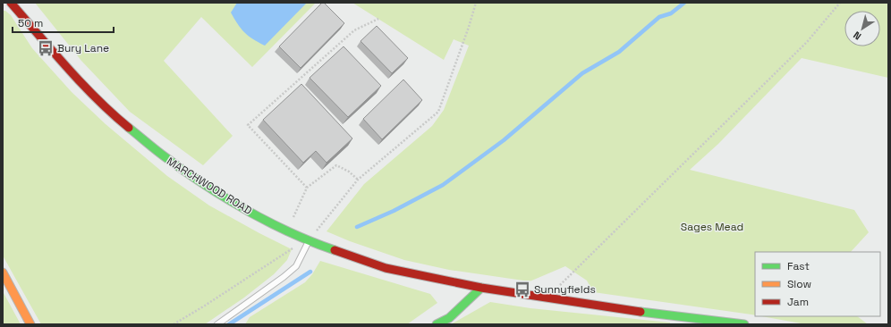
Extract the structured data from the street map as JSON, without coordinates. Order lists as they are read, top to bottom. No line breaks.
{"streets":{"street":["MARCHWOOD ROAD"]},"parks":["Sages Mead"],"places":{"bus stop":["Bury Lane","Sunnyfields"]},"legend":["Fast","Slow","Jam"],"scale_bar":"50 m","north":"bottom left"}
